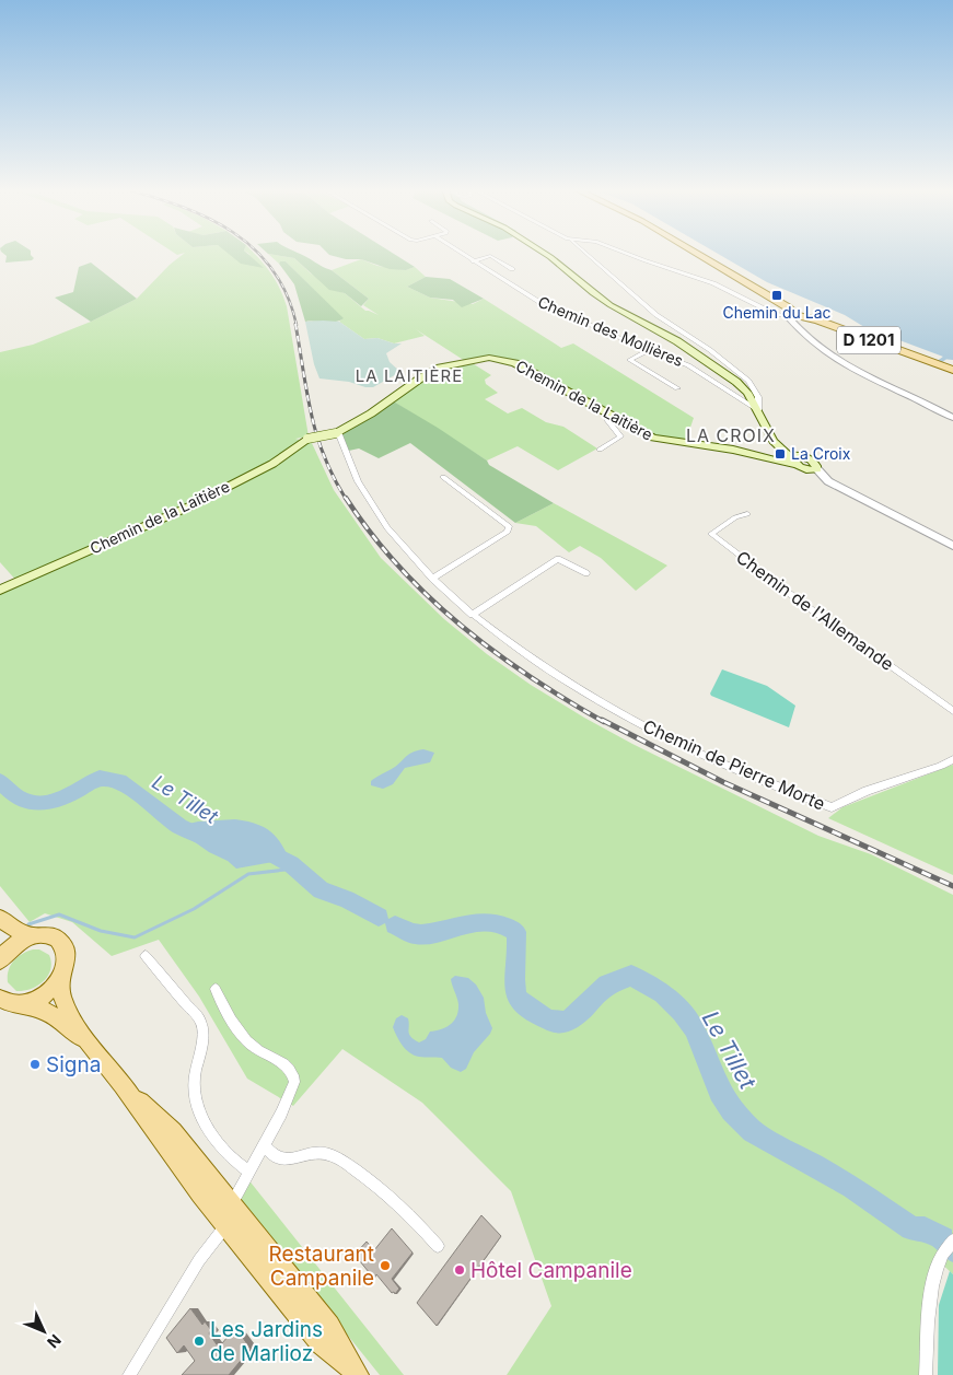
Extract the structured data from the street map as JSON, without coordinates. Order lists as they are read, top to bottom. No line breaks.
{"streets":{"main road":["D 1201","Chemin de la Laitière"],"street":["Chemin des Mollières","Chemin de l'Allemande","Chemin de Pierre Morte"]},"crossings":[["Chemin de la Laitière","Chemin de Pierre Morte"]],"districts":["LA LAITIÈRE","LA CROIX"],"water":["Le Tillet"],"places":{"transit":["Chemin du Lac","La Croix"],"other":["Signa","Restaurant Campanile","Hôtel Campanile","Les Jardins de Marlioz"]},"north":"bottom right"}
